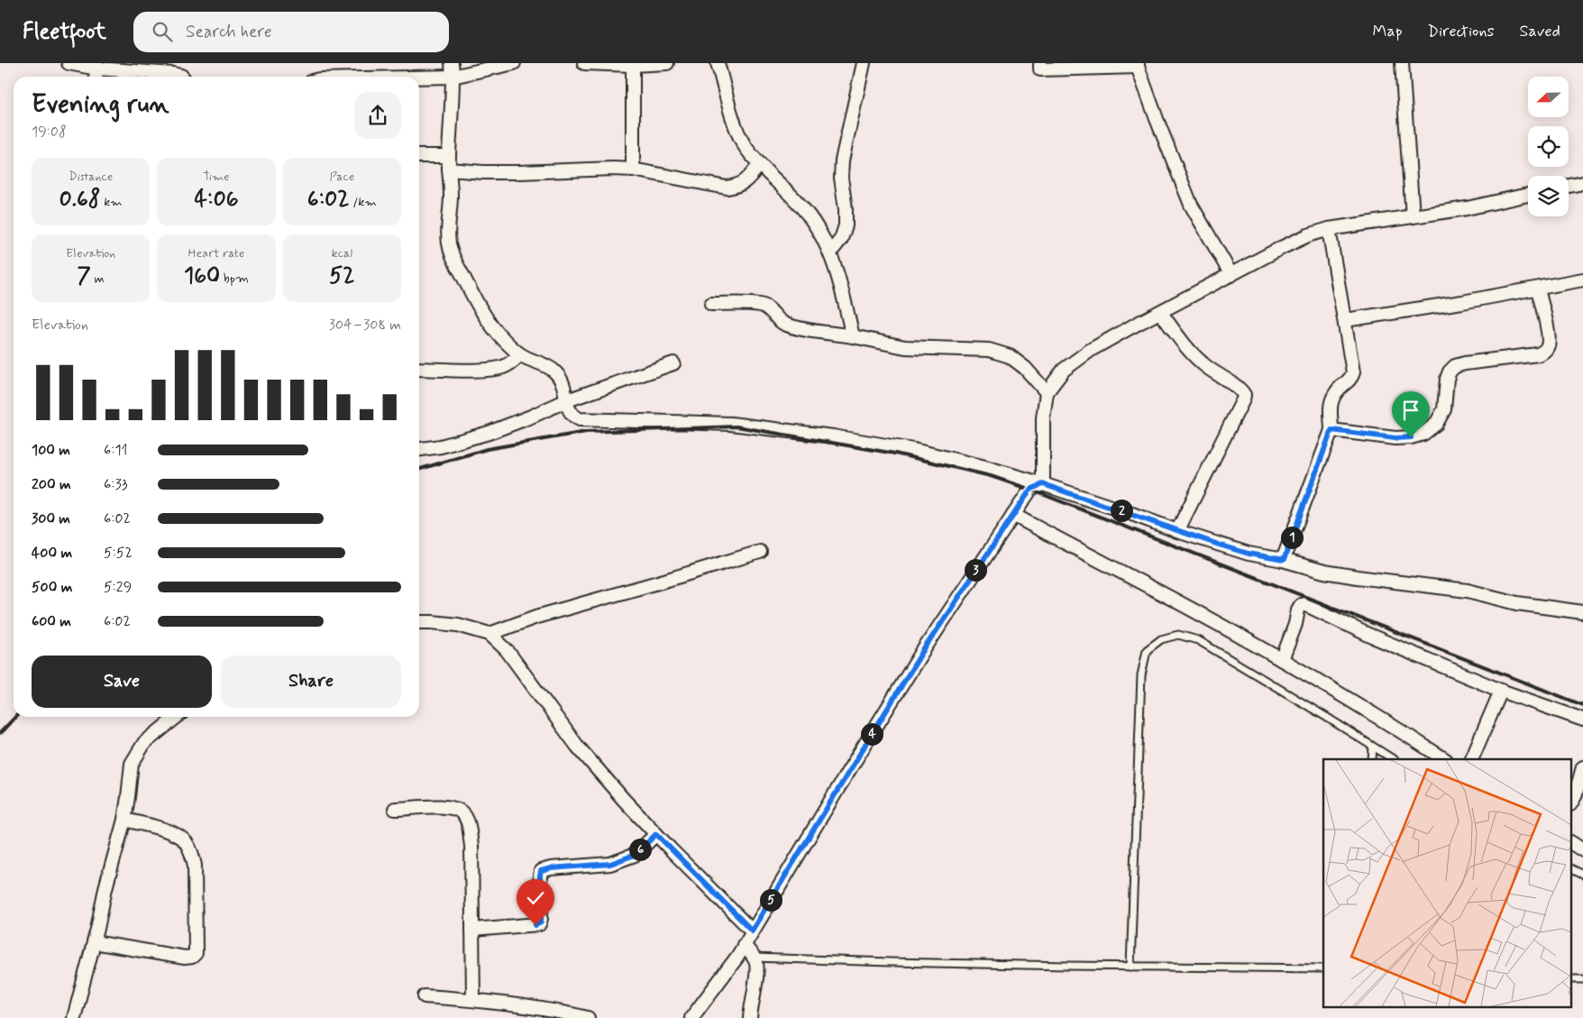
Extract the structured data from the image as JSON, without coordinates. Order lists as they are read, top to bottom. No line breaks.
{"north":"left","page":{"header":"Fleetfoot","search":"Search here","nav":["Map","Directions","Saved"],"heading":["Evening run","19:08"],"stats":[["Distance","0.68 km"],["Time","4:06"],["Pace","6:02 /km"],["Elevation","7 m"],["Heart rate","160 bpm"],["kcal","52"]],"chart":["Elevation","304–308 m"],"list":[{"name":"100 m","note":"6:11"},{"name":"200 m","note":"6:33"},{"name":"300 m","note":"6:02"},{"name":"400 m","note":"5:52"},{"name":"500 m","note":"5:29"},{"name":"600 m","note":"6:02"}],"pins":["2","1","3","4","6","5"],"buttons":["Save","Share"]}}
